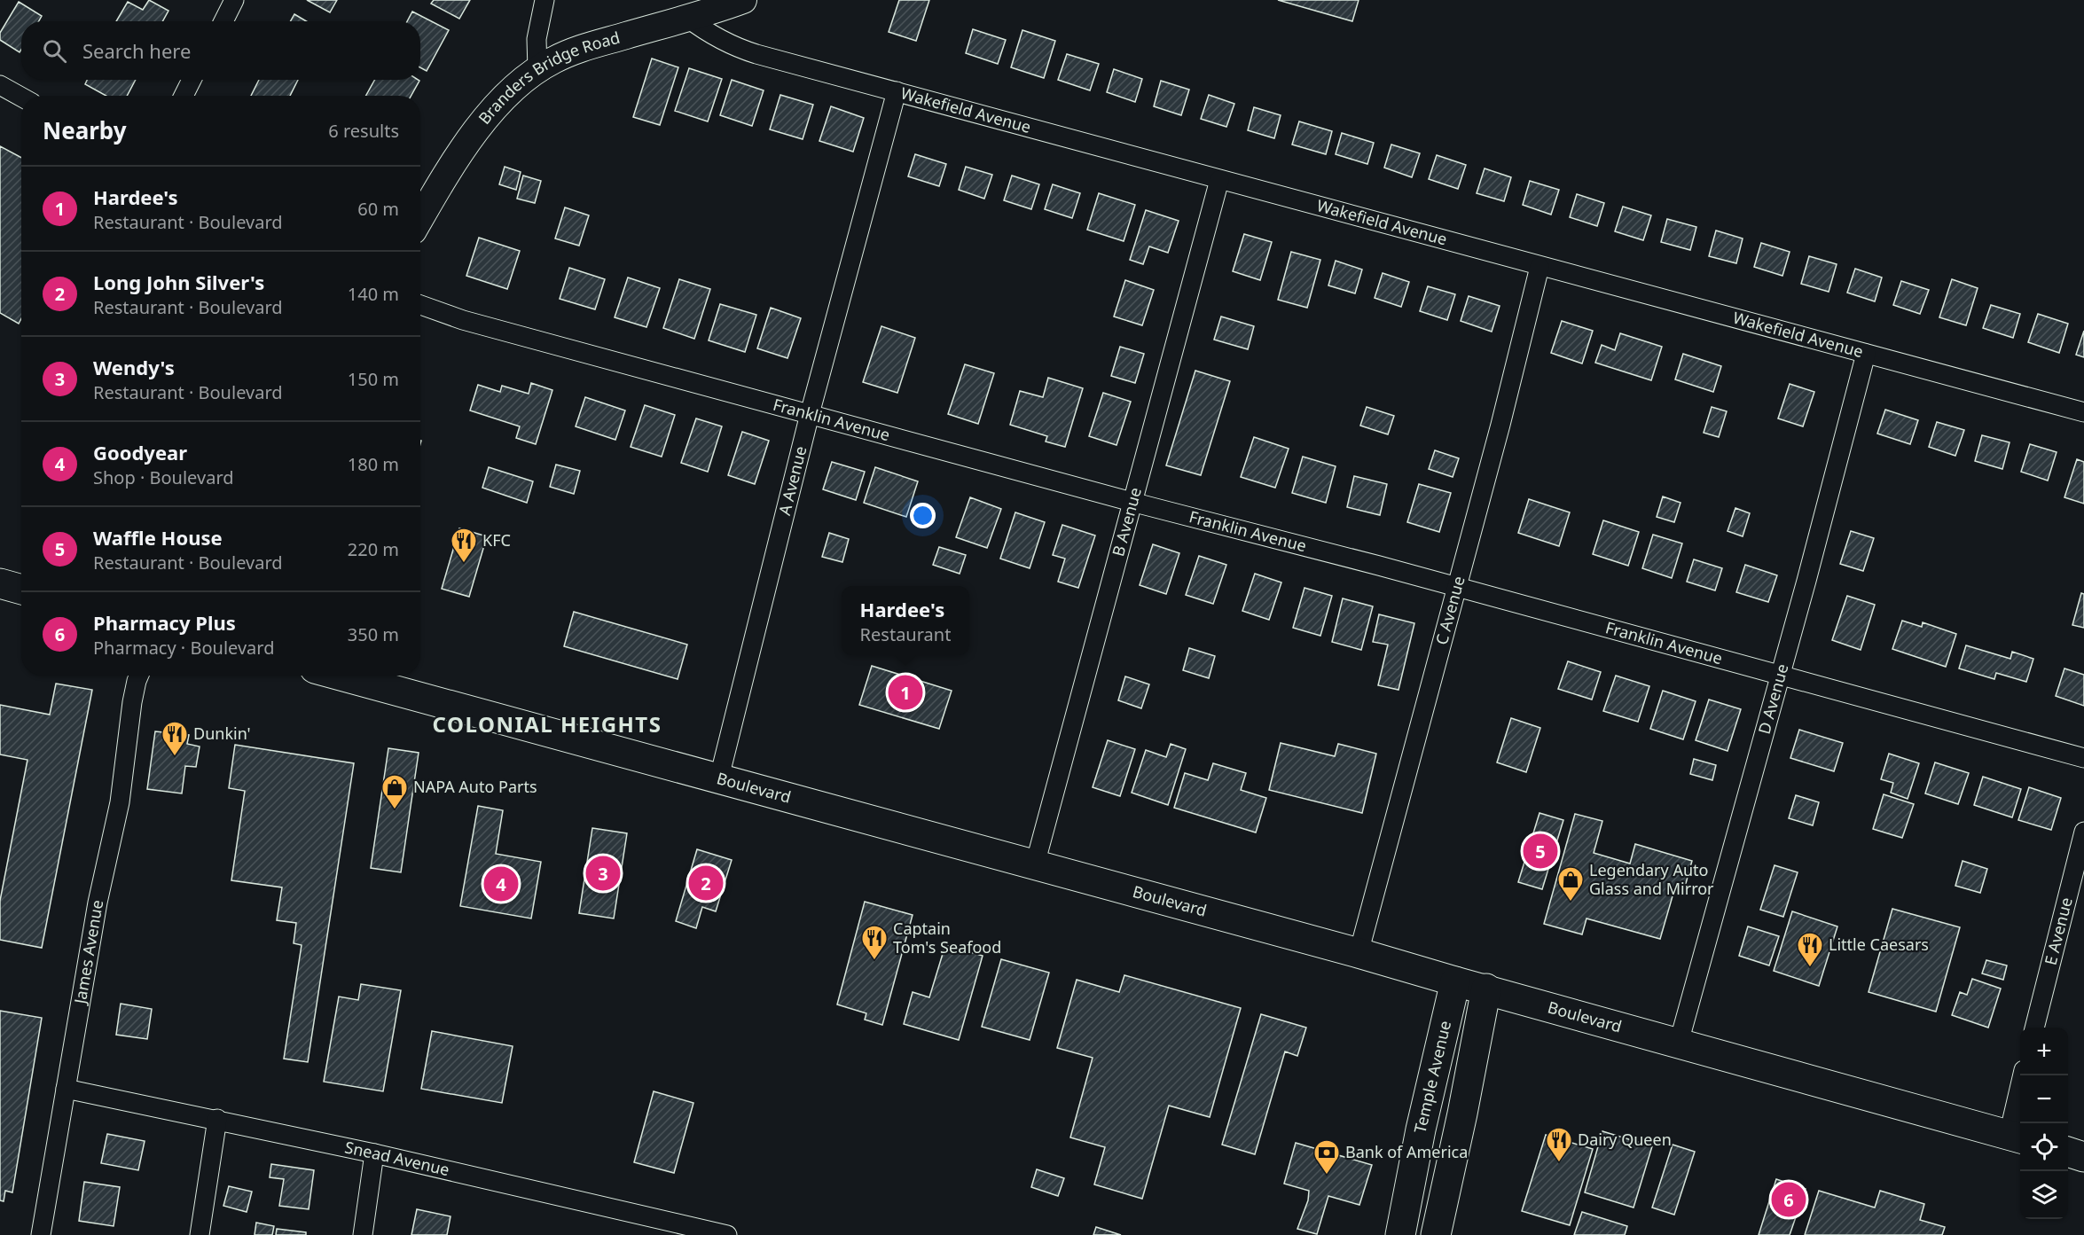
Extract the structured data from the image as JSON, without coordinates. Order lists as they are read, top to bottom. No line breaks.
{"streets":{"main road":["Boulevard","Temple Avenue"],"street":["Branders Bridge Road","Wakefield Avenue","Franklin Avenue","A Avenue","B Avenue","C Avenue","D Avenue","E Avenue","James Avenue","Snead Avenue"]},"crossings":[["Branders Bridge Road","Wakefield Avenue"],["Wakefield Avenue","A Avenue"],["Wakefield Avenue","B Avenue"],["Wakefield Avenue","C Avenue"],["Wakefield Avenue","D Avenue"],["Franklin Avenue","A Avenue"],["Franklin Avenue","B Avenue"],["Franklin Avenue","C Avenue"],["Franklin Avenue","D Avenue"],["A Avenue","Boulevard"],["B Avenue","Boulevard"],["C Avenue","Boulevard"],["D Avenue","Boulevard"],["Boulevard","Temple Avenue"],["James Avenue","Snead Avenue"]],"districts":["COLONIAL HEIGHTS"],"places":{"restaurant":["KFC","Dunkin'","Captain Tom's Seafood","Little Caesars","Dairy Queen"],"shop":["NAPA Auto Parts","Legendary Auto Glass and Mirror"],"bank":["Bank of America"]},"page":{"search":"Search here","heading":["Nearby","6 results"],"list":[{"mark":"1","name":"Hardee's","note":"Restaurant · Boulevard","value":"60 m"},{"mark":"2","name":"Long John Silver's","note":"Restaurant · Boulevard","value":"140 m"},{"mark":"3","name":"Wendy's","note":"Restaurant · Boulevard","value":"150 m"},{"mark":"4","name":"Goodyear","note":"Shop · Boulevard","value":"180 m"},{"mark":"5","name":"Waffle House","note":"Restaurant · Boulevard","value":"220 m"},{"mark":"6","name":"Pharmacy Plus","note":"Pharmacy · Boulevard","value":"350 m"}],"popup":["Hardee's","Restaurant"],"pins":["1","5","3","2","4","6"],"map_buttons":["+","−"]}}
